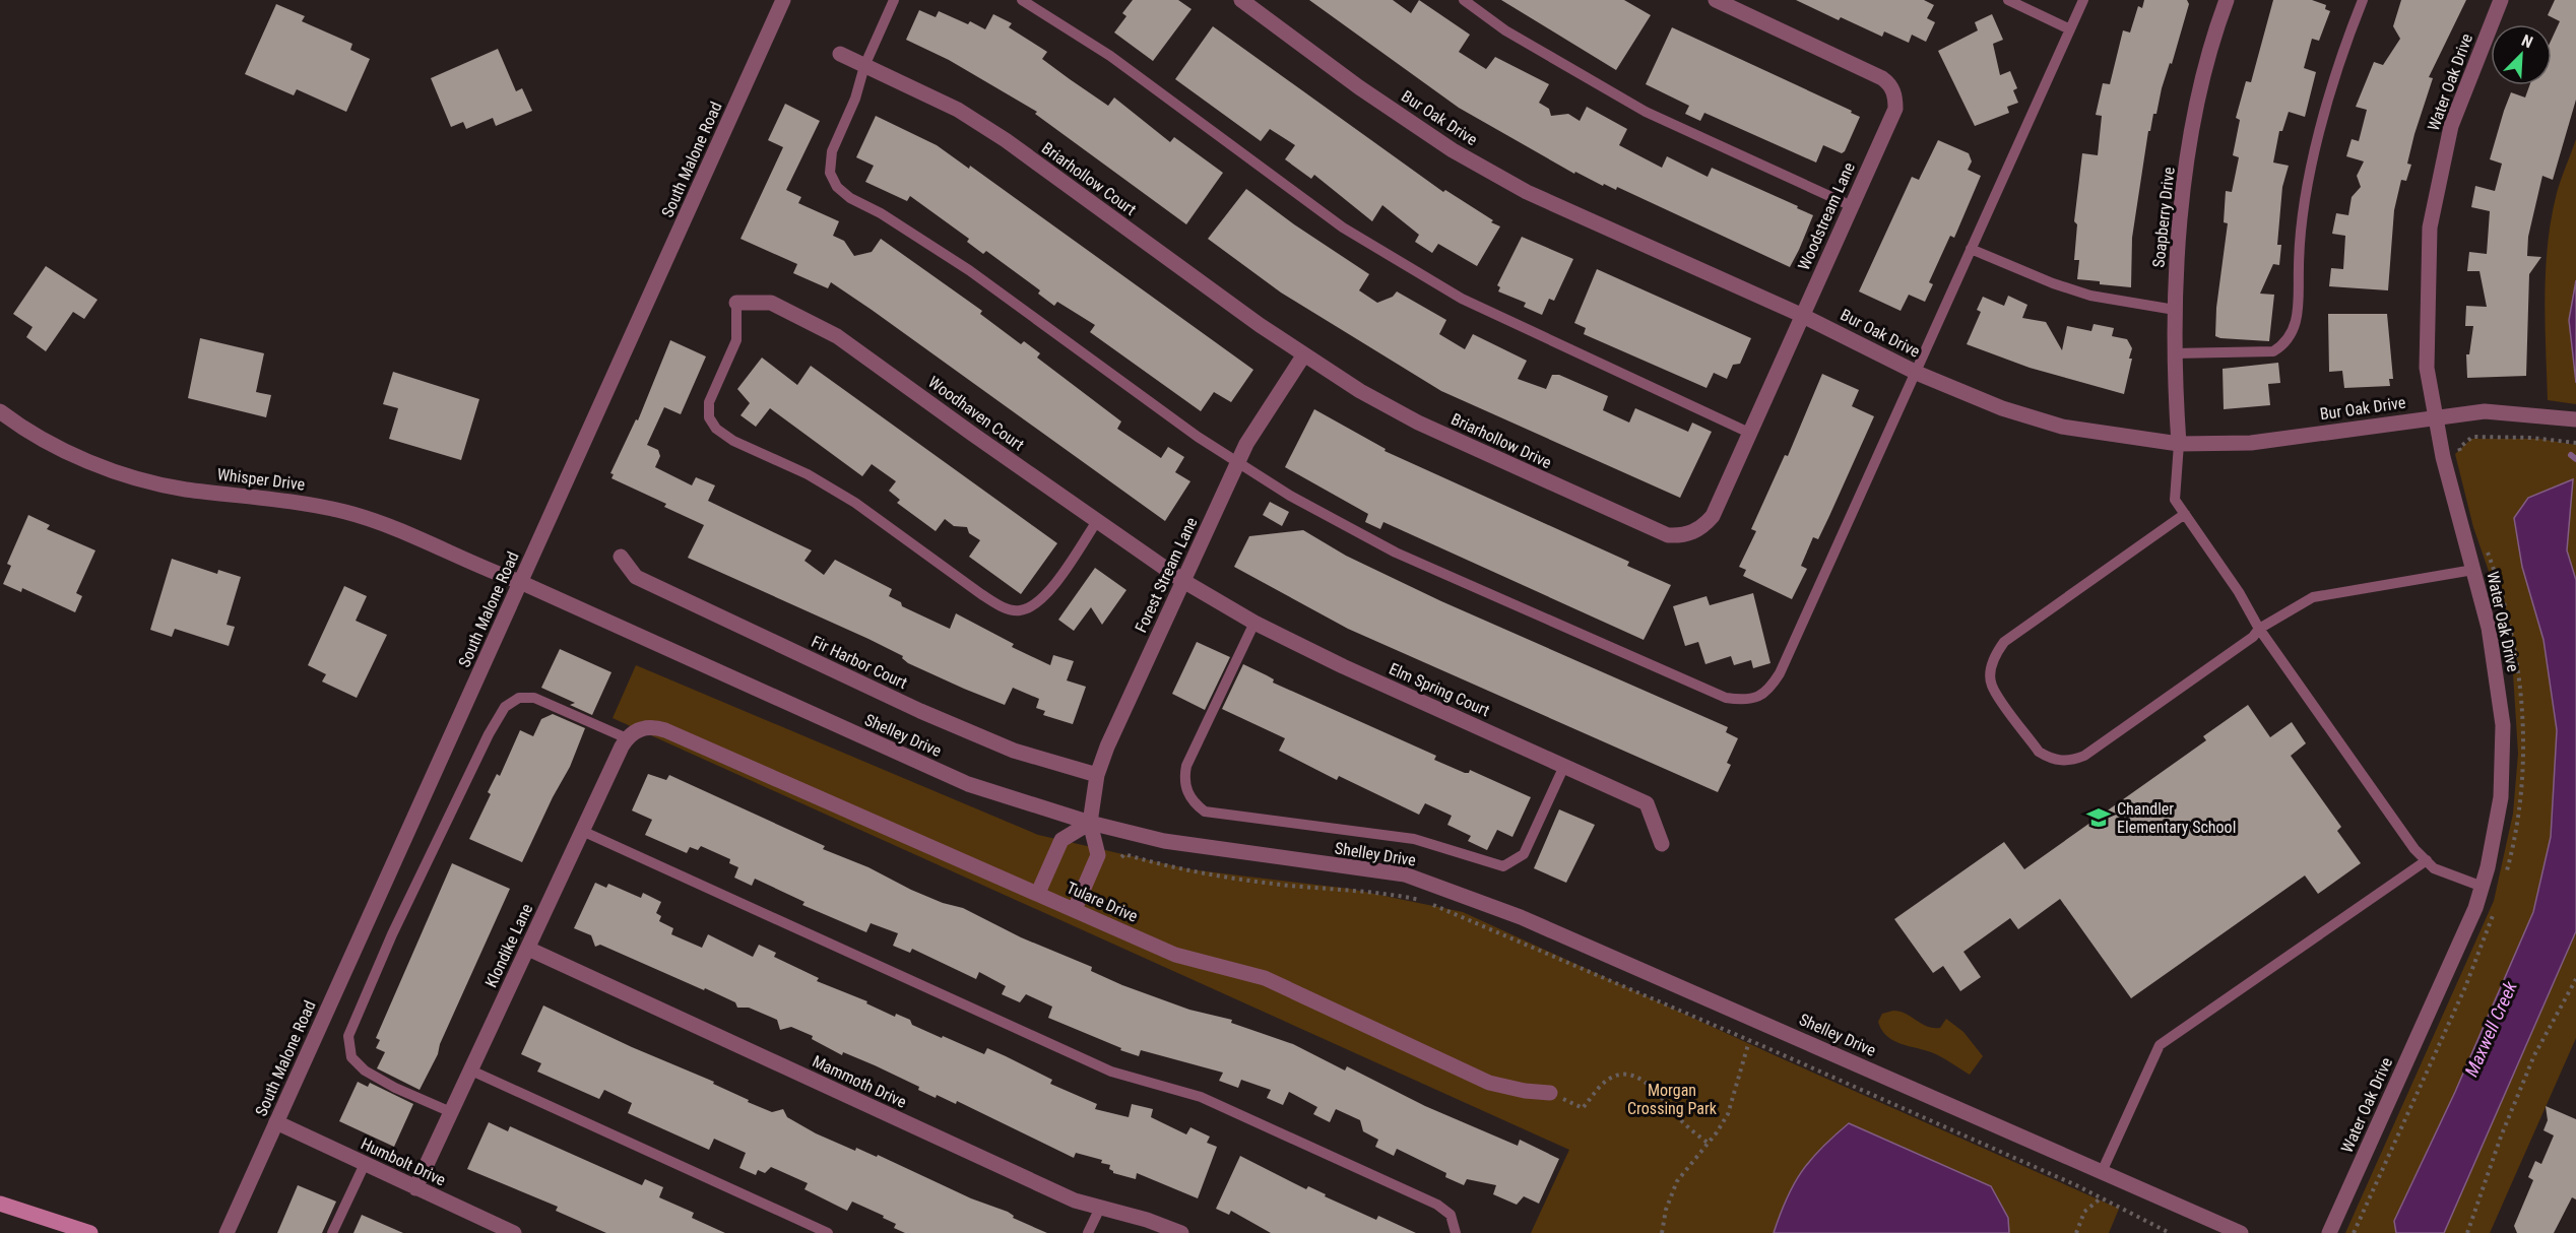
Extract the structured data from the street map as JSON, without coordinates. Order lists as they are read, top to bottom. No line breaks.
{"streets":{"street":["Water Oak Drive","Bur Oak Drive","South Malone Road","Briarhollow Court","Woodstream Lane","Soapberry Drive","Woodhaven Court","Briarhollow Drive","Whisper Drive","Forest Stream Lane","Fir Harbor Court","Elm Spring Court","Shelley Drive","Tulare Drive","Klondike Lane","Mammoth Drive","Humbolt Drive"]},"crossings":[["Water Oak Drive","Bur Oak Drive"],["Bur Oak Drive","Woodstream Lane"],["Bur Oak Drive","Soapberry Drive"],["South Malone Road","Whisper Drive"],["South Malone Road","Shelley Drive"],["South Malone Road","Humbolt Drive"],["Briarhollow Court","Briarhollow Drive"],["Briarhollow Court","Forest Stream Lane"],["Woodstream Lane","Briarhollow Drive"],["Woodhaven Court","Forest Stream Lane"],["Woodhaven Court","Elm Spring Court"],["Briarhollow Drive","Forest Stream Lane"],["Whisper Drive","Shelley Drive"],["Forest Stream Lane","Fir Harbor Court"],["Forest Stream Lane","Elm Spring Court"],["Forest Stream Lane","Shelley Drive"],["Forest Stream Lane","Tulare Drive"],["Tulare Drive","Klondike Lane"],["Klondike Lane","Mammoth Drive"],["Klondike Lane","Humbolt Drive"]],"water":["Maxwell Creek"],"parks":["Morgan Crossing Park"],"places":{"school or university":["Chandler Elementary School"]},"north":"top right"}
